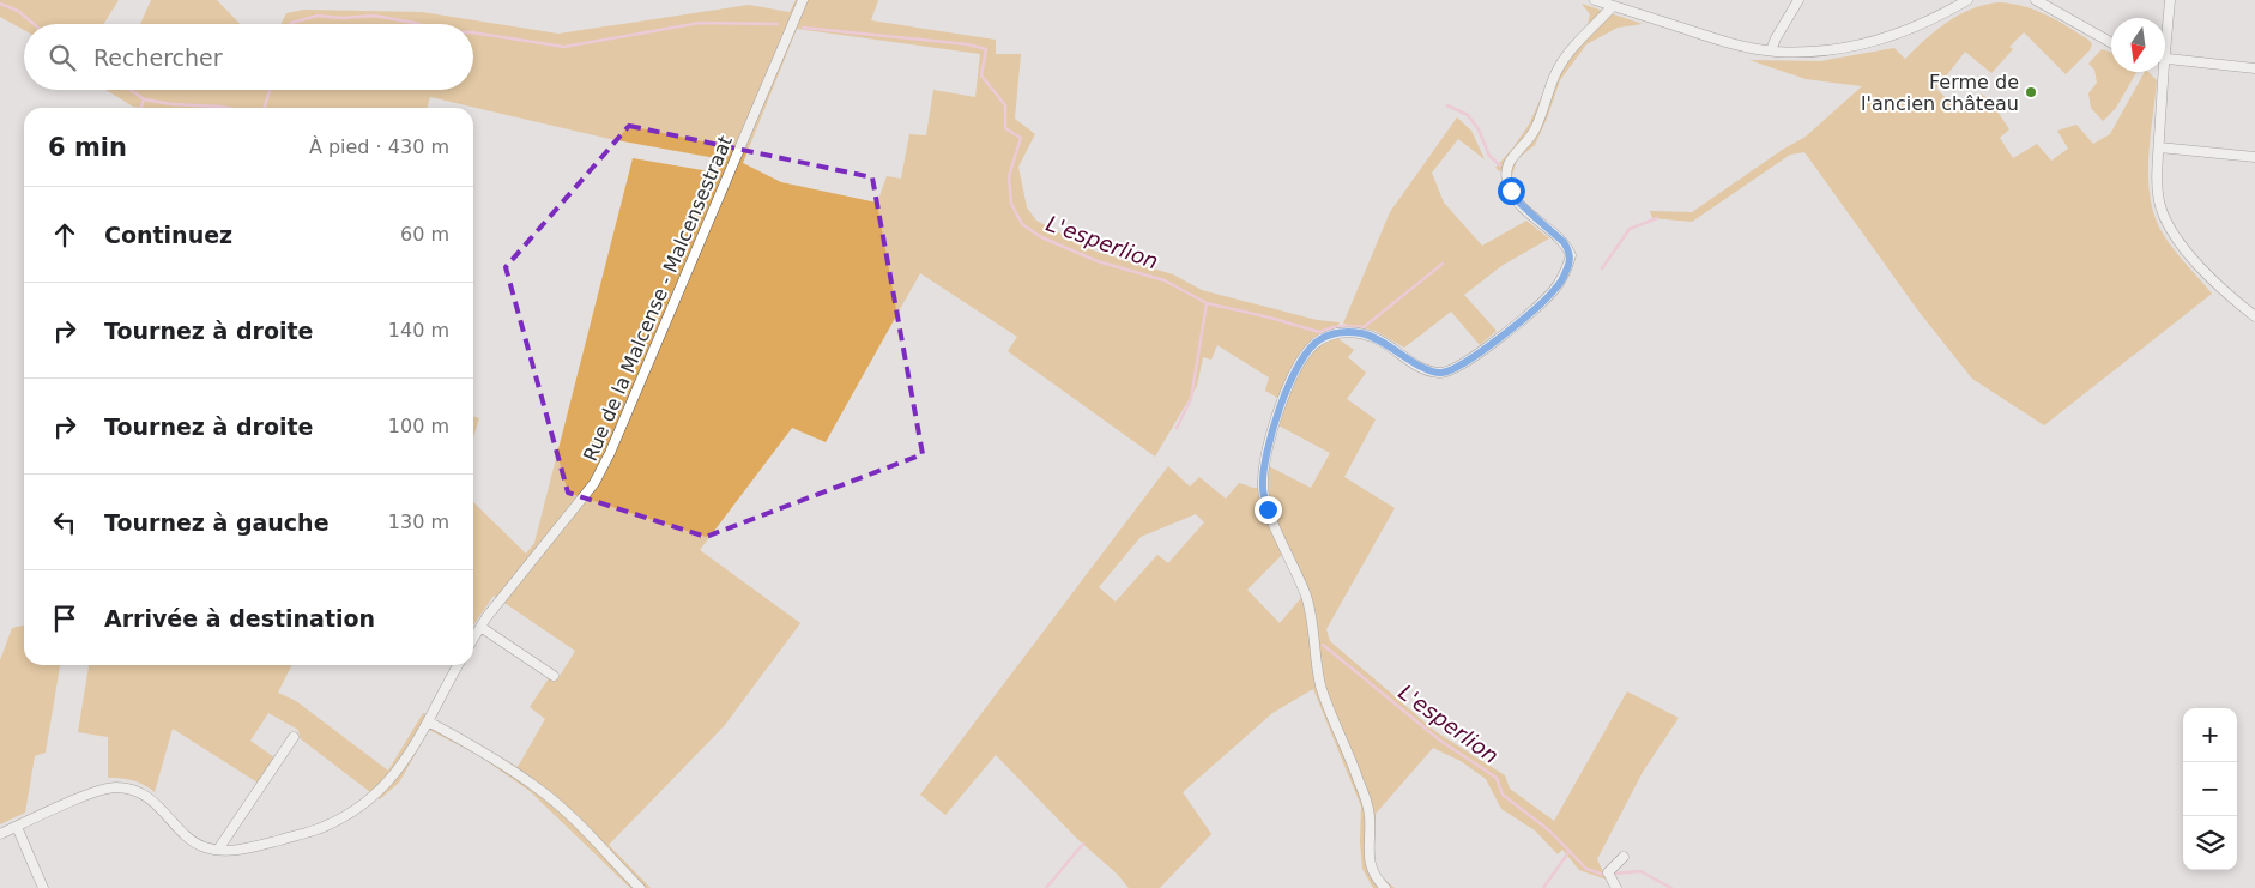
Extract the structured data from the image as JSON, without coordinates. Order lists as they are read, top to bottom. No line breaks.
{"streets":{"street":["Rue de la Malcense - Malcensestraat"]},"water":["L'esperlion"],"places":["Ferme de l'ancien château"],"north":"bottom","page":{"search":"Rechercher","heading":["6 min","À pied · 430 m"],"list":[["Continuez","60 m"],["Tournez à droite","140 m"],["Tournez à droite","100 m"],["Tournez à gauche","130 m"],"Arrivée à destination"],"map_buttons":["+","−"]}}
